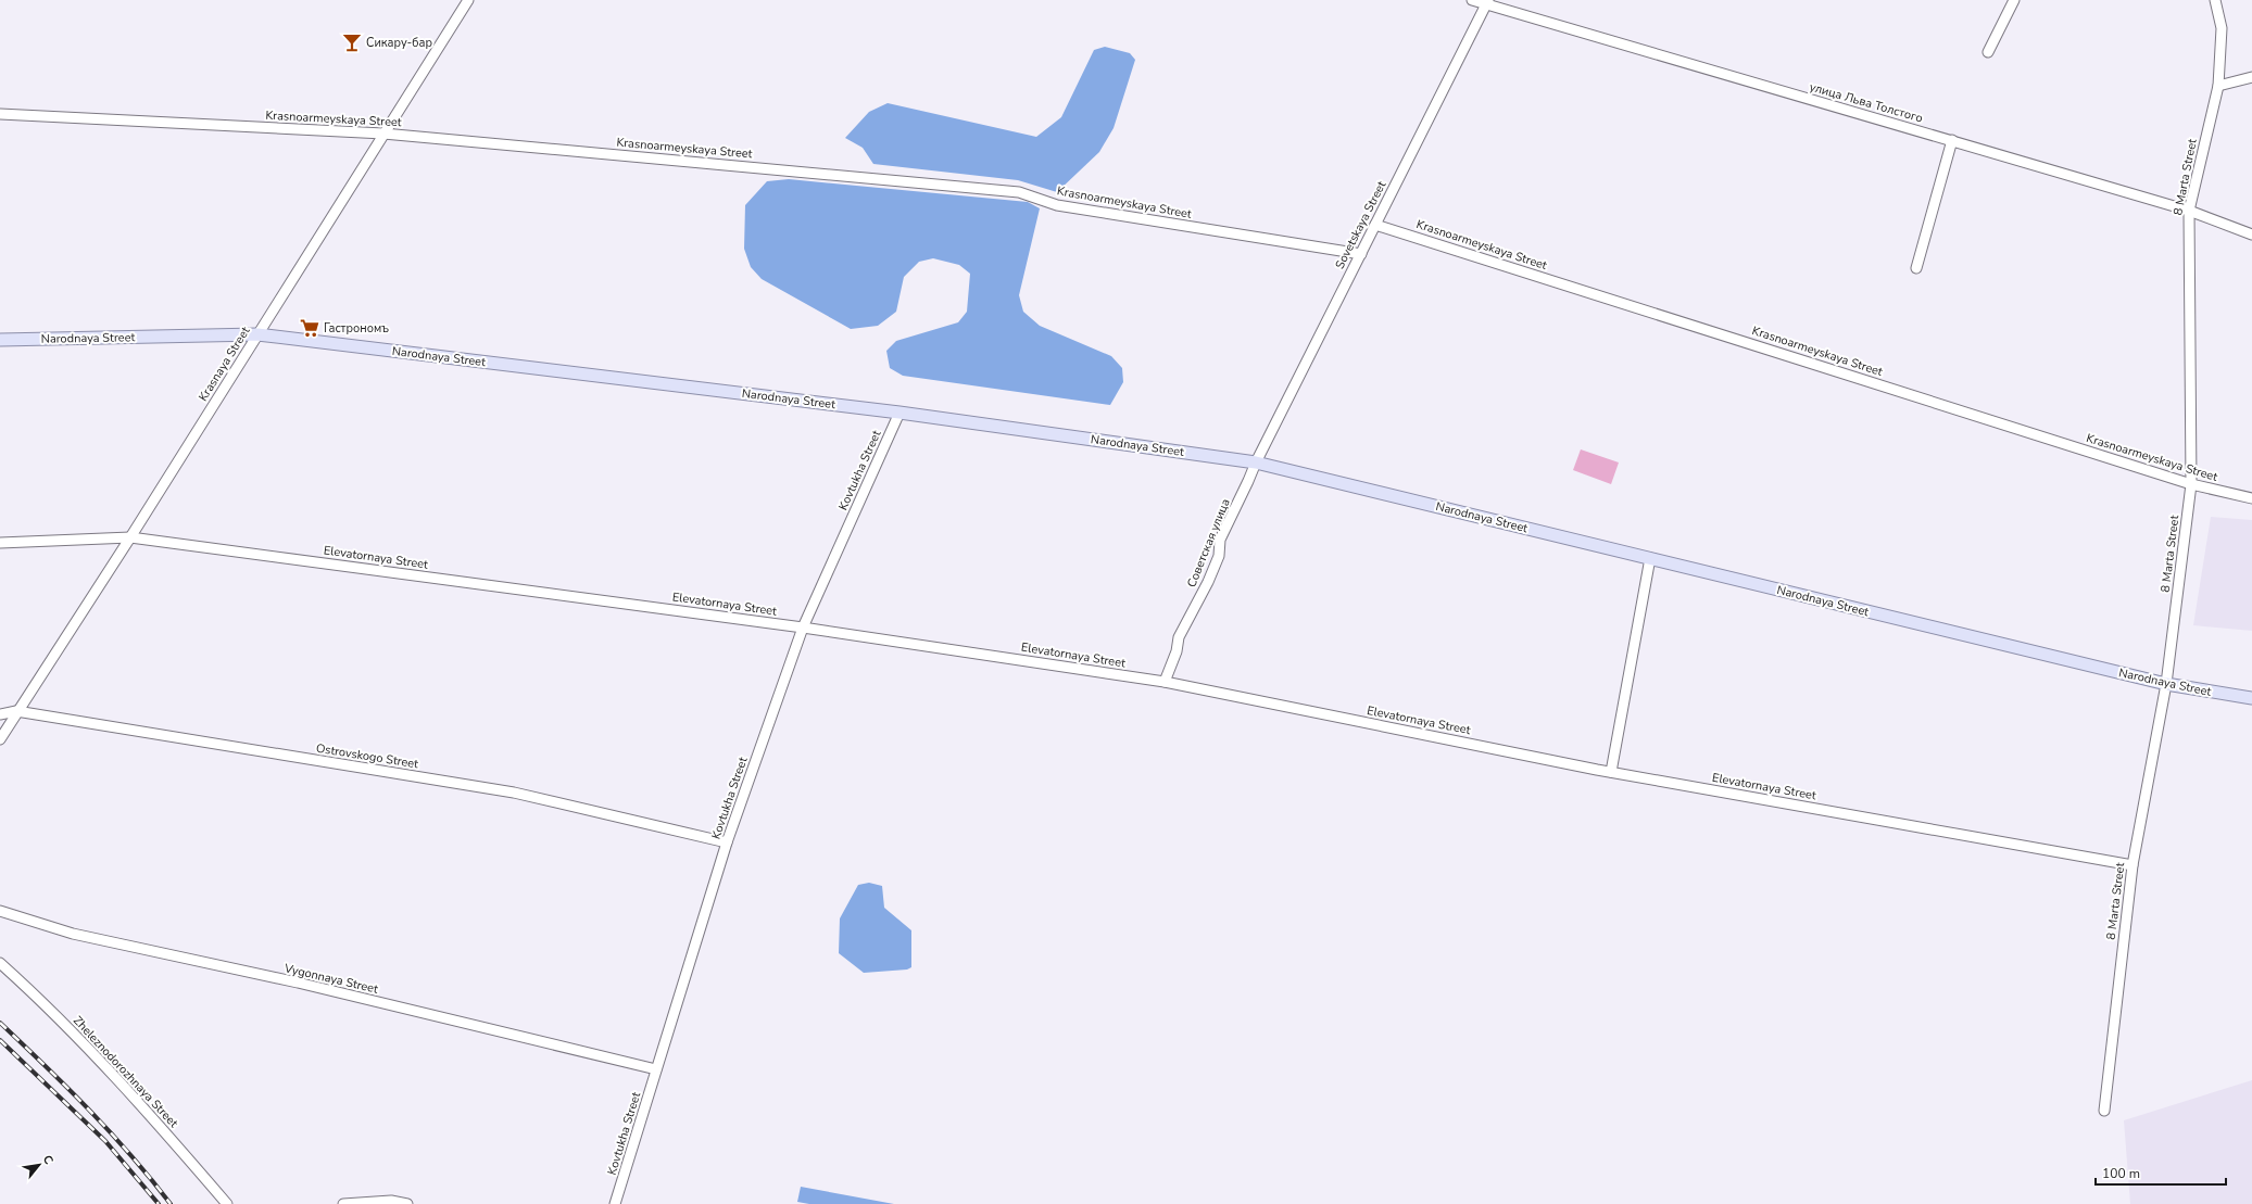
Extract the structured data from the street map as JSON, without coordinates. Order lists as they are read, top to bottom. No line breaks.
{"streets":{"main road":["Narodnaya Street"],"street":["улица Льва Толстого","Krasnoarmeyskaya Street","8 Marta Street","Sovetskaya Street","Krasnaya Street","Kovtukha Street","Советская улица","Elevatornaya Street","Ostrovskogo Street","Vygonnaya Street","Zheleznodorozhnaya Street"]},"crossings":[["улица Льва Толстого","8 Marta Street"],["улица Льва Толстого","Sovetskaya Street"],["Krasnoarmeyskaya Street","8 Marta Street"],["Krasnoarmeyskaya Street","Sovetskaya Street"],["Krasnoarmeyskaya Street","Krasnaya Street"],["8 Marta Street","Narodnaya Street"],["8 Marta Street","Elevatornaya Street"],["Sovetskaya Street","Narodnaya Street"],["Sovetskaya Street","Советская улица"],["Narodnaya Street","Krasnaya Street"],["Narodnaya Street","Kovtukha Street"],["Narodnaya Street","Советская улица"],["Krasnaya Street","Elevatornaya Street"],["Krasnaya Street","Ostrovskogo Street"],["Kovtukha Street","Elevatornaya Street"],["Kovtukha Street","Ostrovskogo Street"],["Kovtukha Street","Vygonnaya Street"],["Советская улица","Elevatornaya Street"]],"places":{"bar":["Сикару-бар"],"supermarket":["Гастрономъ"]},"scale_bar":"100 m","north":"top right"}
